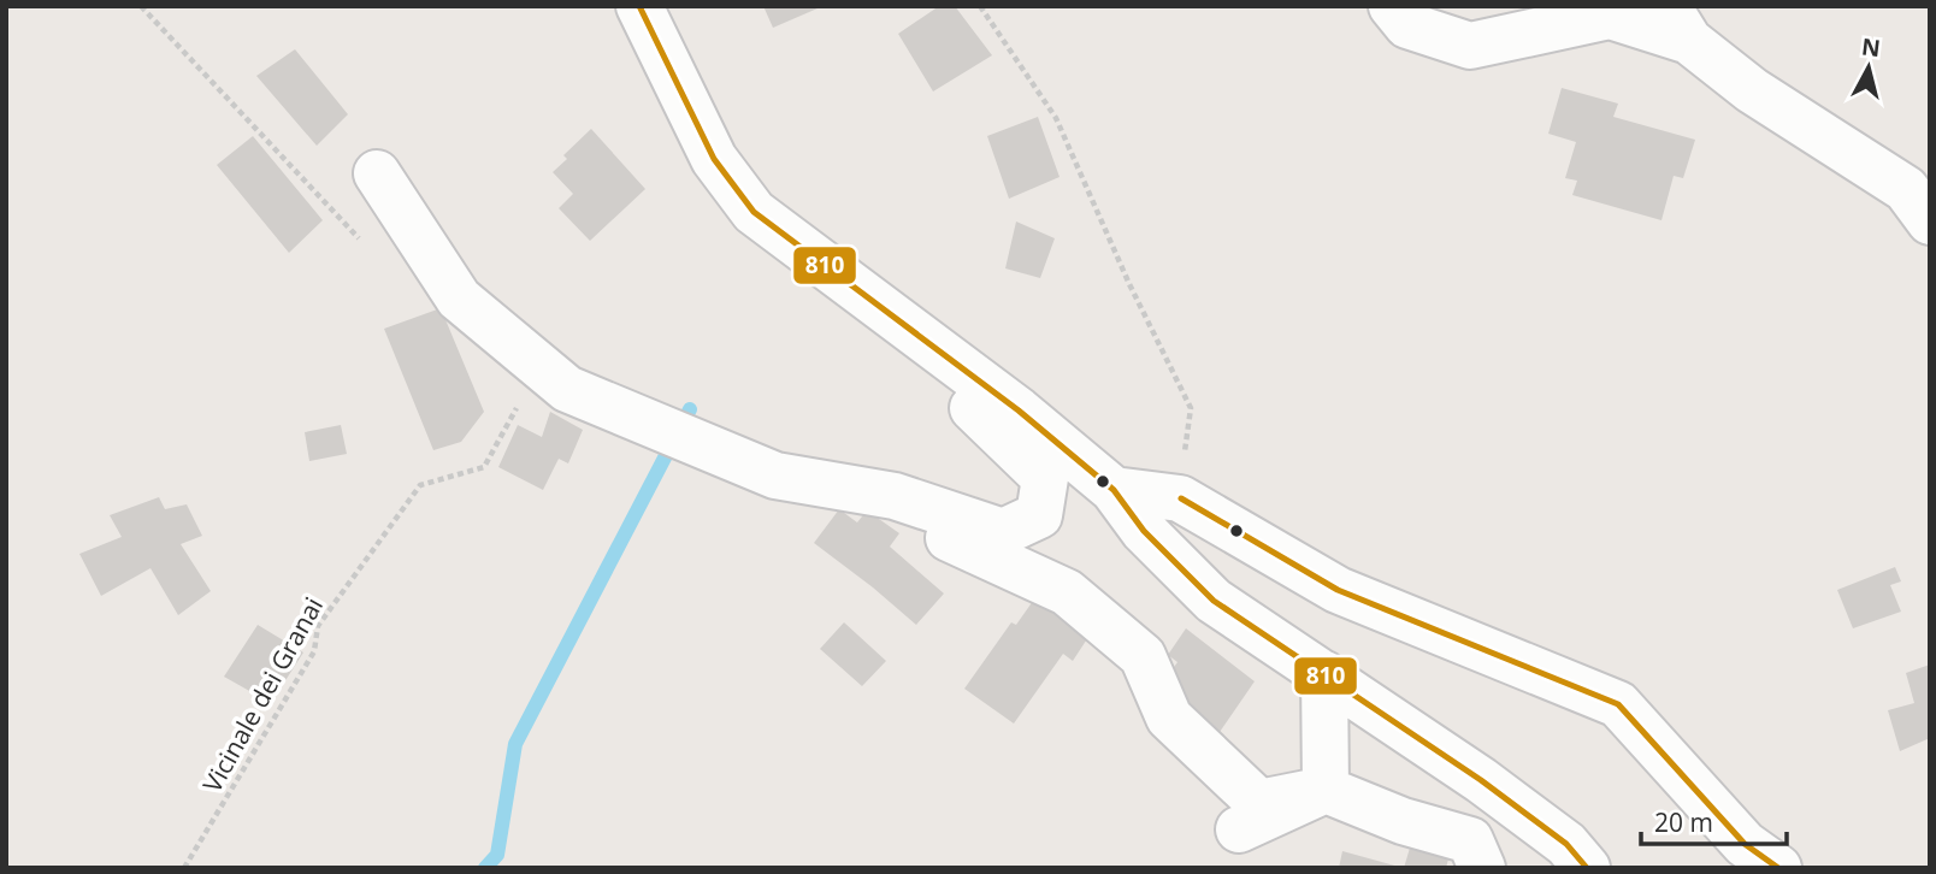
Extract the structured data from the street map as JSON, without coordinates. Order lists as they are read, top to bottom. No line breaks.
{"streets":{"path":["Vicinale dei Granai"]},"lines":["transit line 810"],"scale_bar":"20 m","north":"top"}
